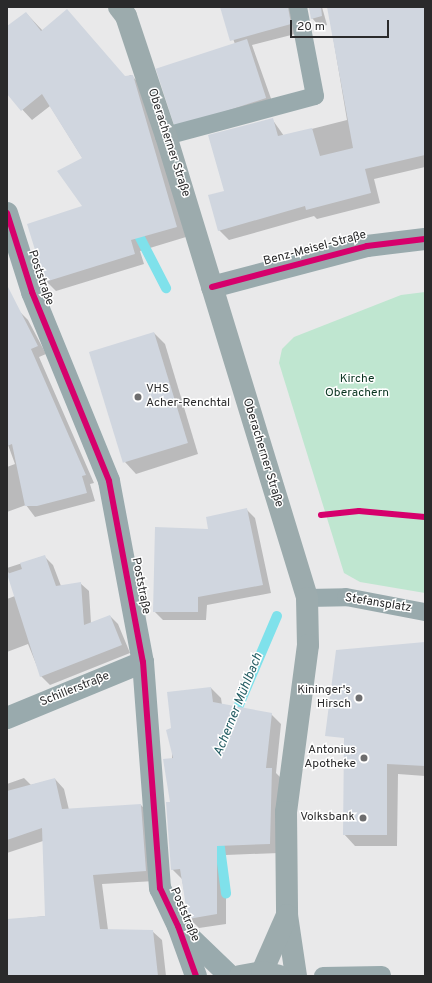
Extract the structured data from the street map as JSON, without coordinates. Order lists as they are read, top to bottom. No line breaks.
{"streets":{"main road":["Oberacherner Straße"],"street":["Benz-Meisel-Straße","Poststraße","Schillerstraße"],"lane":["Stefansplatz"]},"crossings":[["Oberacherner Straße","Benz-Meisel-Straße"],["Oberacherner Straße","Stefansplatz"],["Poststraße","Schillerstraße"]],"water":["Acherner Mühlbach"],"parks":["Kirche Oberachern"],"places":["VHS Acher-Renchtal","Kininger's Hirsch","Antonius Apotheke","Volksbank"],"scale_bar":"20 m"}
